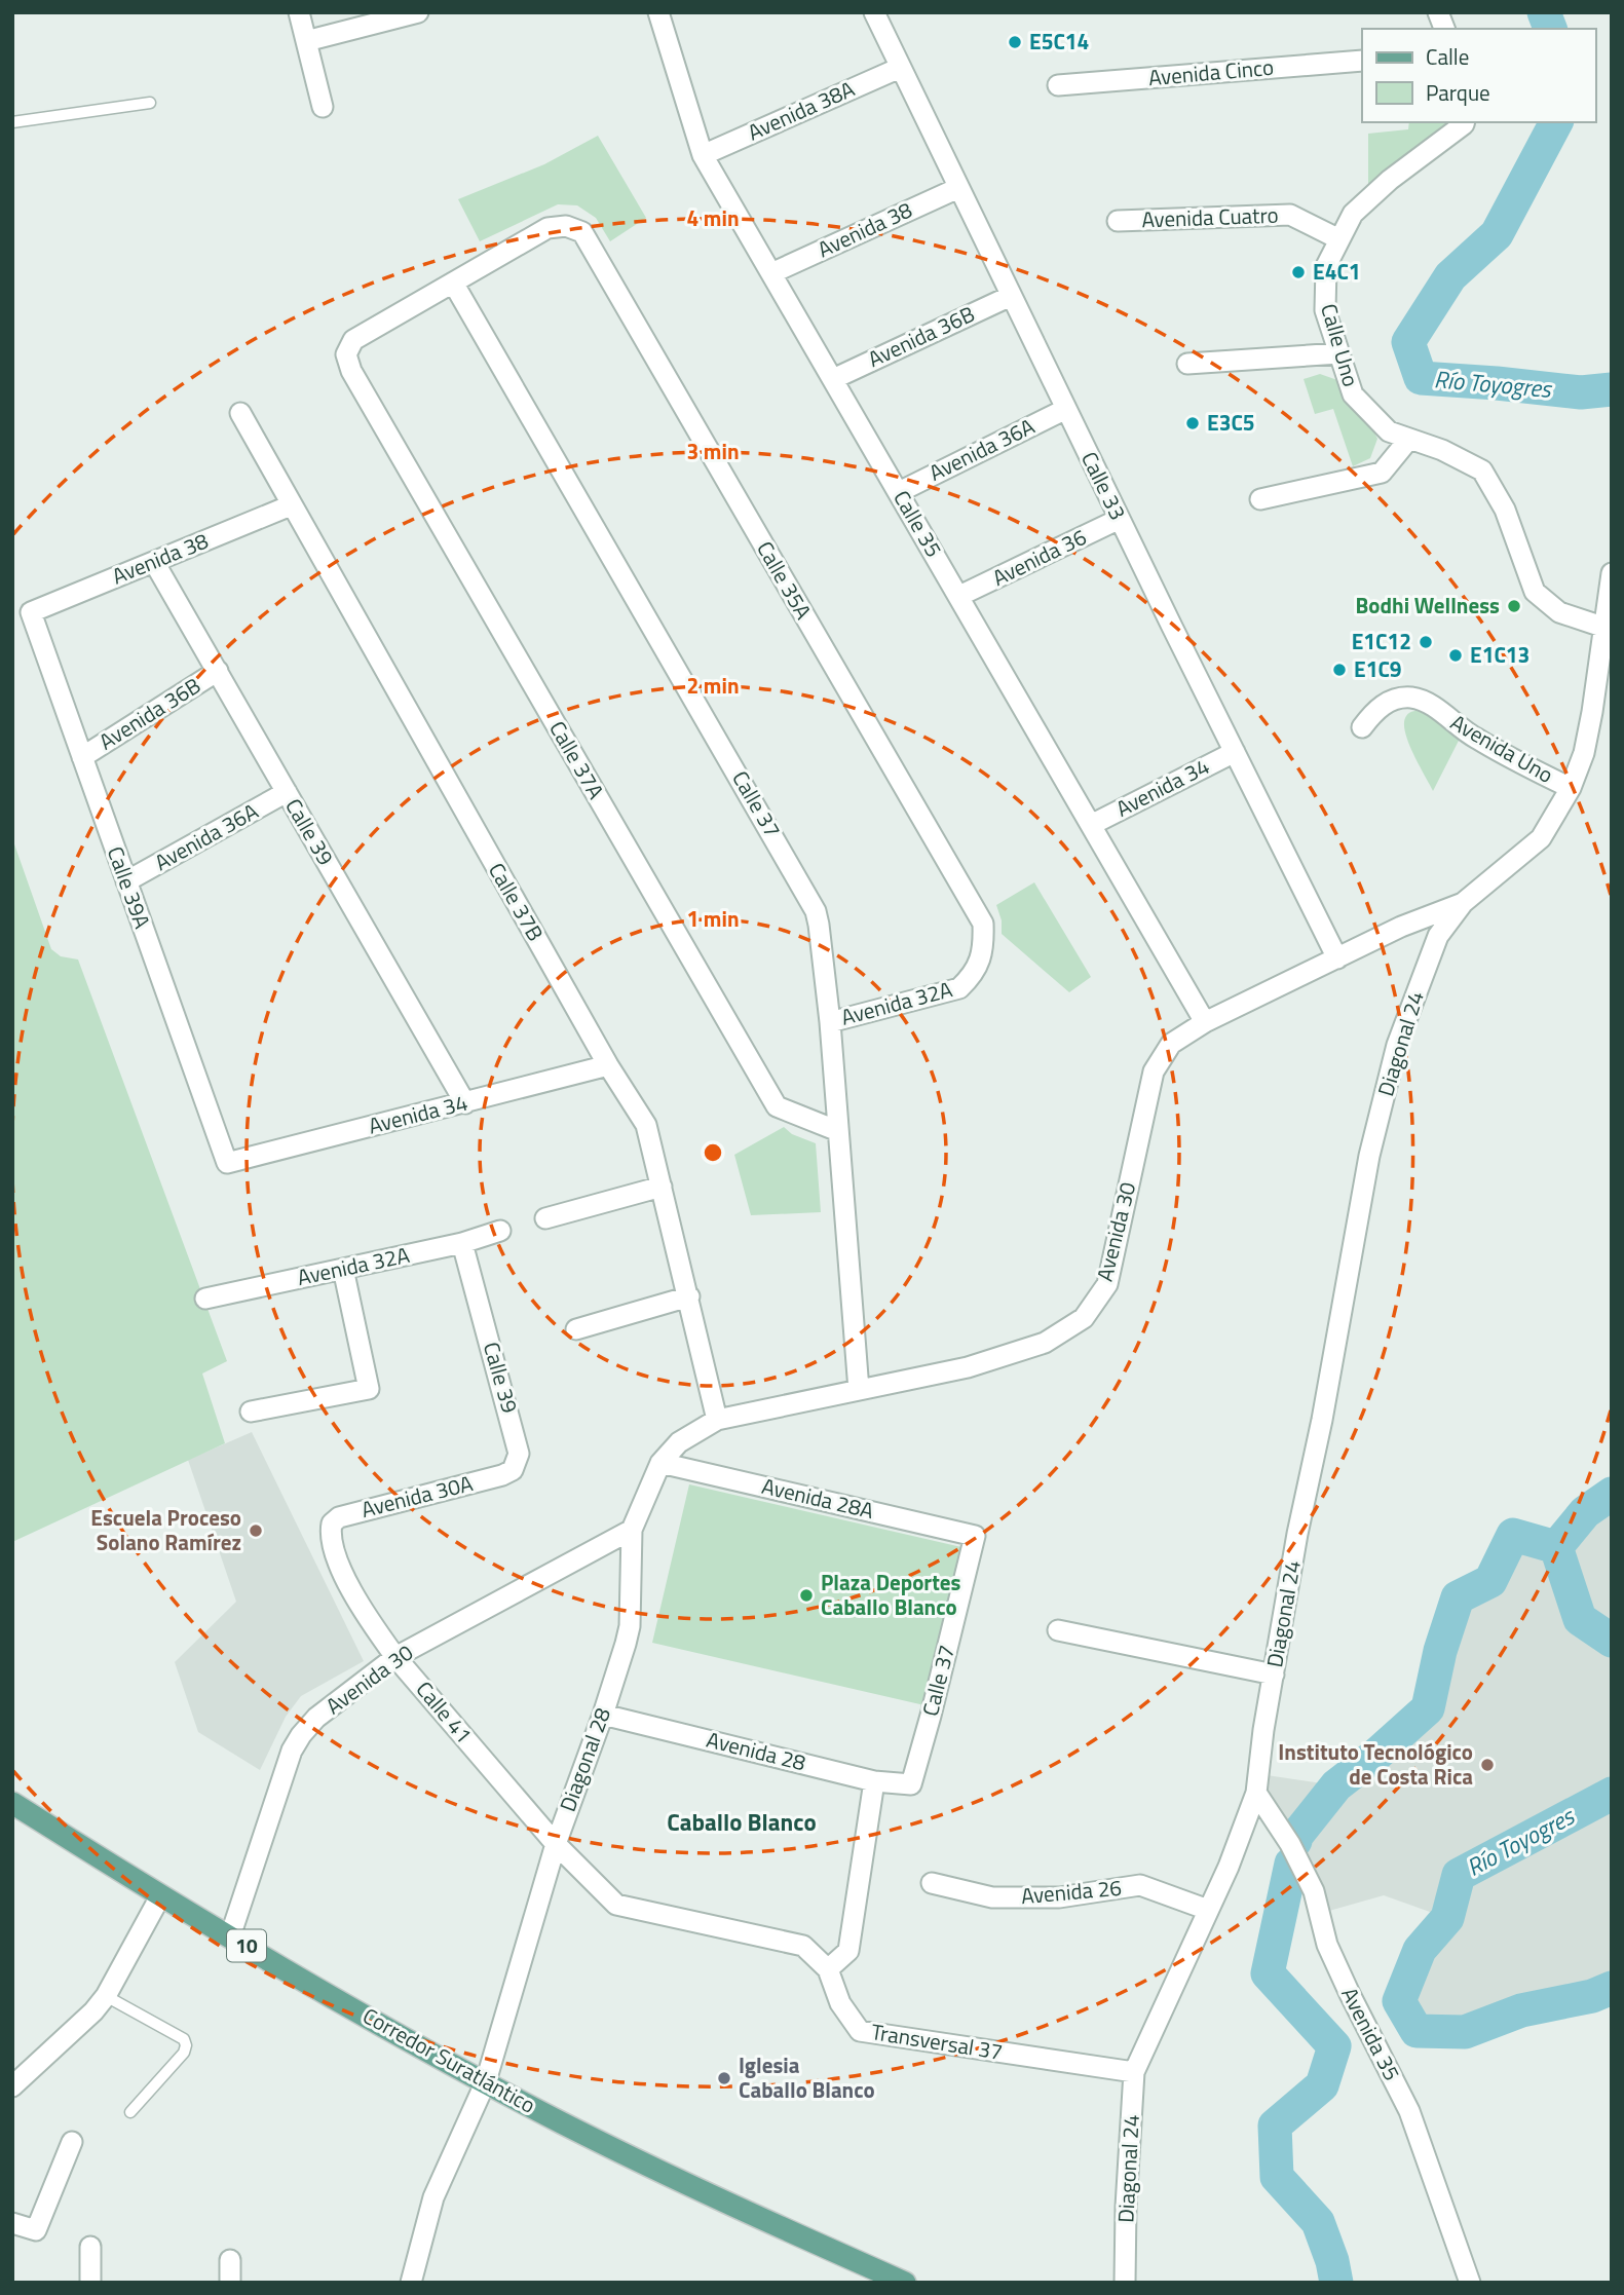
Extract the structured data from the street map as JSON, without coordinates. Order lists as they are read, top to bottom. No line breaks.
{"streets":{"main road":["10","Corredor Suratlántico"],"street":["Avenida Cinco","Avenida 38A","Avenida Cuatro","Avenida 38","Avenida 36B","Calle Uno","Avenida 36A","Calle 33","Calle 35","Avenida 36","Calle 35A","Avenida Uno","Calle 37A","Avenida 34","Calle 37","Calle 39","Calle 39A","Calle 37B","Avenida 32A","Diagonal 24","Avenida 30","Avenida 30A","Avenida 28A","Calle 41","Avenida 28","Diagonal 28","Avenida 26","Avenida 35","Transversal 37"]},"crossings":[["Avenida 38A","Calle 33"],["Avenida 38A","Calle 35"],["Avenida Cuatro","Calle Uno"],["Avenida 38","Calle 33"],["Avenida 38","Calle 35"],["Avenida 38","Calle 39"],["Avenida 38","Calle 39A"],["Avenida 38","Calle 37B"],["Avenida 36B","Calle 33"],["Avenida 36B","Calle 35"],["Avenida 36B","Calle 39"],["Avenida 36B","Calle 39A"],["Avenida 36A","Calle 33"],["Avenida 36A","Calle 35"],["Avenida 36A","Calle 39"],["Avenida 36A","Calle 39A"],["Calle 33","Avenida 36"],["Calle 33","Avenida 34"],["Calle 33","Avenida 30"],["Calle 35","Avenida 36"],["Calle 35","Avenida 34"],["Calle 35","Avenida 30"],["Calle 35A","Calle 37A"],["Calle 35A","Calle 37"],["Calle 35A","Avenida 32A"],["Calle 37A","Calle 37"],["Avenida 34","Calle 39"],["Avenida 34","Calle 39A"],["Avenida 34","Calle 37B"],["Calle 37","Avenida 32A"],["Calle 37","Avenida 30"],["Calle 37","Avenida 28A"],["Calle 37","Avenida 28"],["Calle 39","Avenida 32A"],["Calle 39","Avenida 30A"],["Calle 37B","Avenida 30"],["Diagonal 24","Avenida 30"],["Diagonal 24","Avenida 26"],["Diagonal 24","Avenida 35"],["Diagonal 24","Transversal 37"],["Avenida 30","Calle 41"],["Avenida 30","Diagonal 28"],["Avenida 30","Corredor Suratlántico"],["Avenida 30A","Calle 41"],["Avenida 28A","Diagonal 28"],["Calle 41","Diagonal 28"],["Calle 41","Transversal 37"],["Avenida 28","Diagonal 28"],["Diagonal 28","Transversal 37"],["Diagonal 28","Corredor Suratlántico"]],"districts":["Caballo Blanco"],"water":["Río Toyogres"],"places":["E5C14","E4C1","E3C5","Bodhi Wellness","E1C12","E1C13","E1C9","Escuela Proceso Solano Ramírez","Plaza Deportes Caballo Blanco","Instituto Tecnológico de Costa Rica","Iglesia Caballo Blanco"],"legend":["Calle","Parque"],"rings":["4 min","3 min","2 min","1 min"]}
